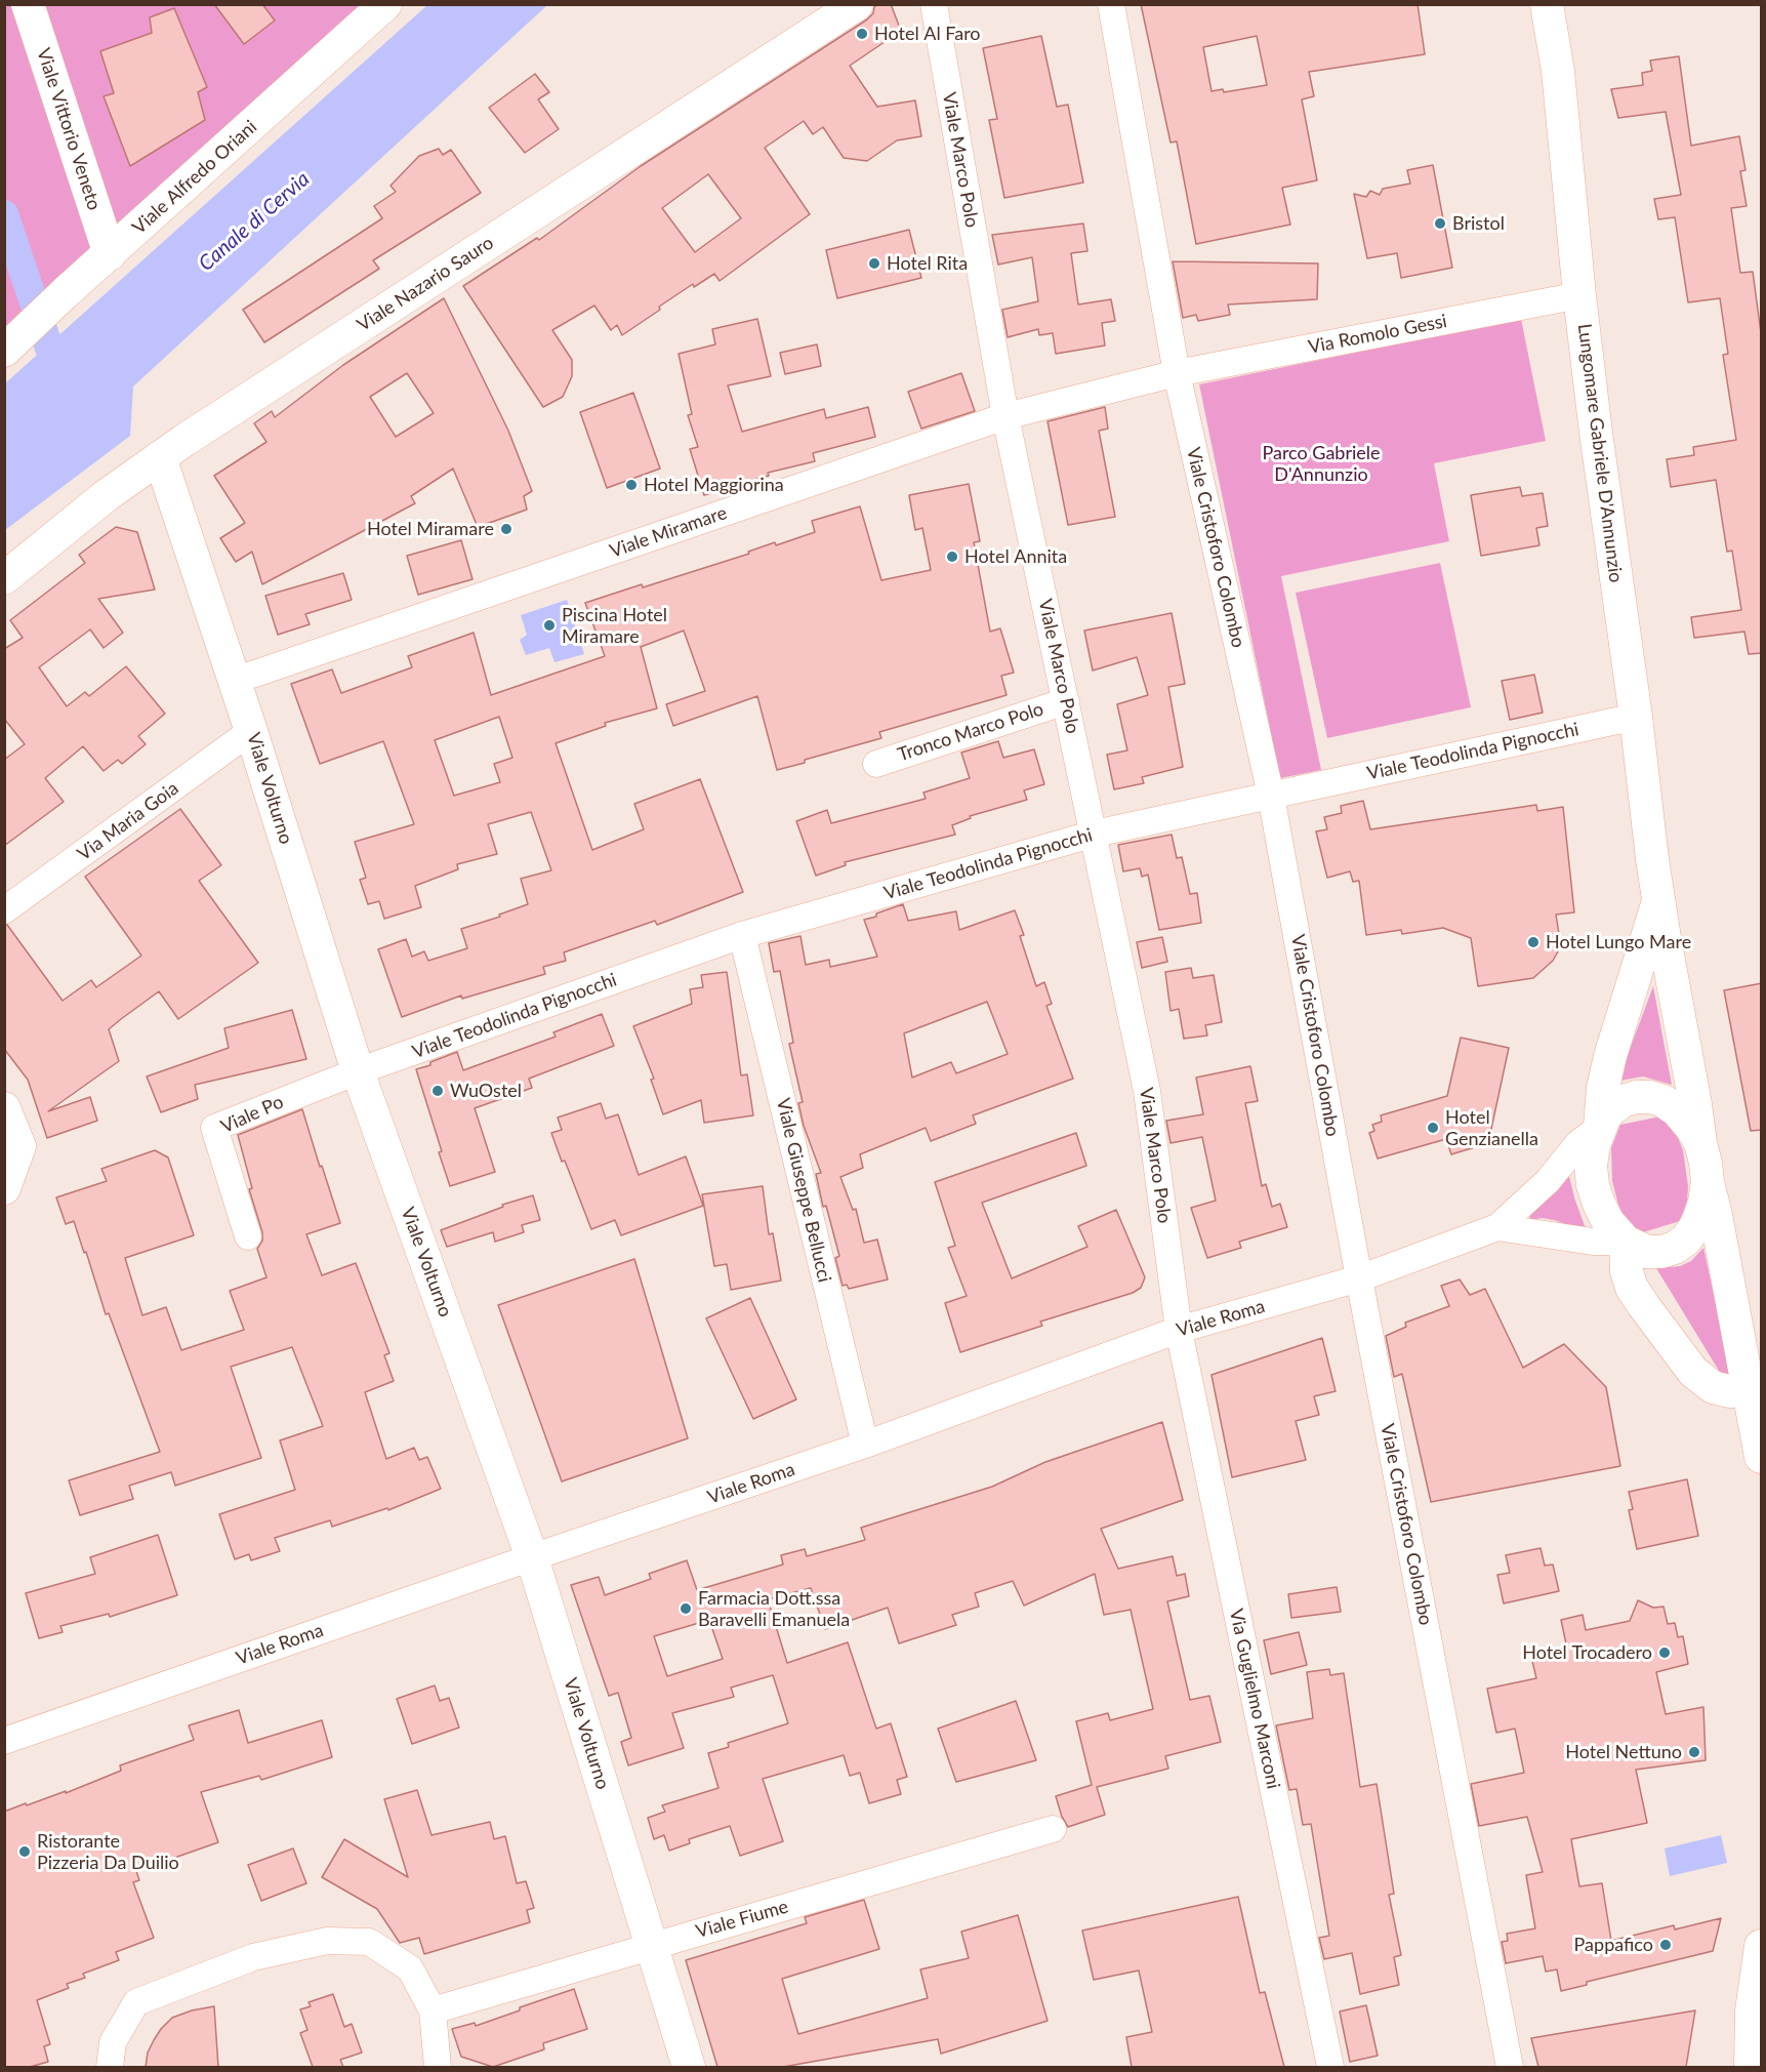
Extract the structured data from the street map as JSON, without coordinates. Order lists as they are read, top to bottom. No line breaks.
{"streets":{"street":["Viale Vittorio Veneto","Viale Marco Polo","Viale Alfredo Oriani","Viale Nazario Sauro","Via Romolo Gessi","Lungomare Gabriele D'Annunzio","Viale Miramare","Viale Cristoforo Colombo","Tronco Marco Polo","Viale Teodolinda Pignocchi","Viale Volturno","Via Maria Goia","Viale Po","Viale Giuseppe Bellucci","Viale Roma","Via Guglielmo Marconi","Viale Fiume"]},"crossings":[["Viale Vittorio Veneto","Viale Alfredo Oriani"],["Viale Marco Polo","Viale Miramare"],["Viale Marco Polo","Tronco Marco Polo"],["Viale Marco Polo","Viale Teodolinda Pignocchi"],["Viale Marco Polo","Viale Roma"],["Viale Marco Polo","Via Guglielmo Marconi"],["Viale Nazario Sauro","Viale Volturno"],["Via Romolo Gessi","Lungomare Gabriele D'Annunzio"],["Via Romolo Gessi","Viale Miramare"],["Via Romolo Gessi","Viale Cristoforo Colombo"],["Lungomare Gabriele D'Annunzio","Viale Teodolinda Pignocchi"],["Lungomare Gabriele D'Annunzio","Viale Roma"],["Viale Miramare","Viale Cristoforo Colombo"],["Viale Miramare","Viale Volturno"],["Viale Cristoforo Colombo","Viale Teodolinda Pignocchi"],["Viale Cristoforo Colombo","Viale Roma"],["Viale Teodolinda Pignocchi","Viale Volturno"],["Viale Teodolinda Pignocchi","Viale Po"],["Viale Teodolinda Pignocchi","Viale Giuseppe Bellucci"],["Viale Volturno","Via Maria Goia"],["Viale Volturno","Viale Po"],["Viale Volturno","Viale Roma"],["Viale Volturno","Viale Fiume"],["Viale Giuseppe Bellucci","Viale Roma"],["Viale Roma","Via Guglielmo Marconi"]],"water":["Canale di Cervia"],"parks":["Parco Gabriele D'Annunzio"],"places":["Hotel Al Faro","Bristol","Hotel Rita","Hotel Maggiorina","Hotel Miramare","Hotel Annita","Piscina Hotel Miramare","Hotel Lungo Mare","WuOstel","Hotel Genzianella","Farmacia Dott.ssa Baravelli Emanuela","Hotel Trocadero","Hotel Nettuno","Ristorante Pizzeria Da Duilio","Pappafico"]}
